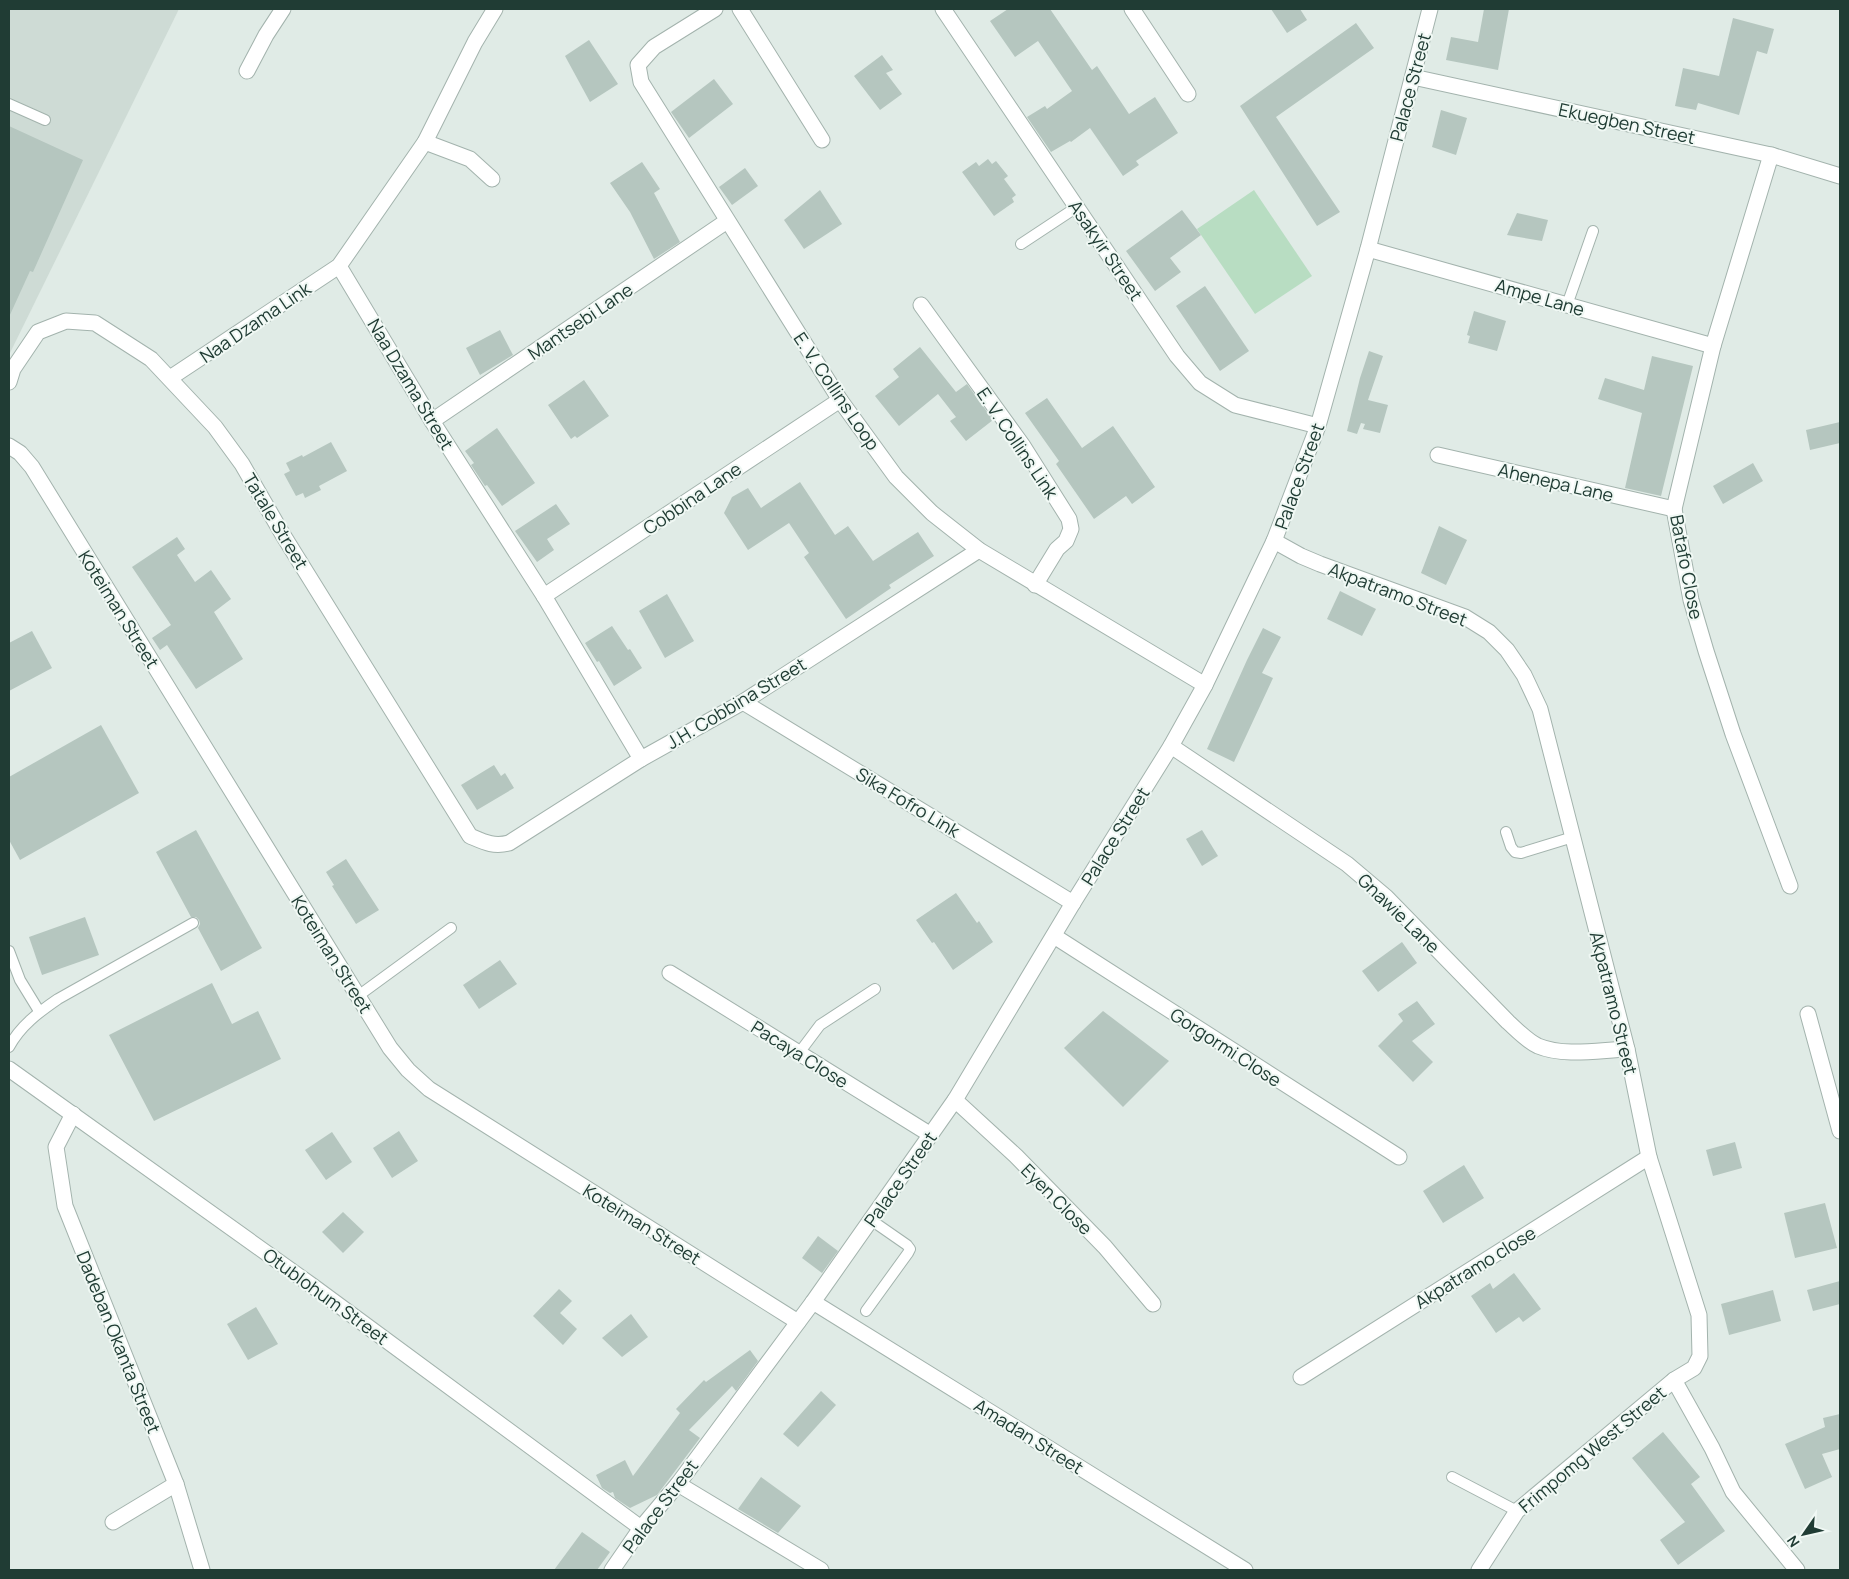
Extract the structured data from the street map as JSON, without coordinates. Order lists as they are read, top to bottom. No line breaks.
{"streets":{"street":["Palace Street","Ekuegben Street","Asakyir Street","Ampe Lane","Mantsebi Lane","Naa Dzama Link","Naa Dzama Street","E. V. Collins Loop","E. V. Collins Link","Ahenepa Lane","Cobbina Lane","Tatale Street","Batafo Close","Akpatramo Street","Koteiman Street","J.H. Cobbina Street","Sika Fofro Link","Gnawie Lane","Gorgormi Close","Pacaya Close","Eyen Close","Akpatramo close","Otublohum Street","Dadeban Okanta Street","Amadan Street","Frimpomg West Street"]},"crossings":[["Palace Street","Ekuegben Street"],["Palace Street","Asakyir Street"],["Palace Street","Ampe Lane"],["Palace Street","E. V. Collins Loop"],["Palace Street","Akpatramo Street"],["Palace Street","Koteiman Street"],["Palace Street","Sika Fofro Link"],["Palace Street","Gnawie Lane"],["Palace Street","Gorgormi Close"],["Palace Street","Pacaya Close"],["Palace Street","Eyen Close"],["Palace Street","Otublohum Street"],["Palace Street","Amadan Street"],["Ekuegben Street","Batafo Close"],["Ampe Lane","Batafo Close"],["Mantsebi Lane","Naa Dzama Street"],["Mantsebi Lane","E. V. Collins Loop"],["Naa Dzama Link","Naa Dzama Street"],["Naa Dzama Link","Tatale Street"],["Naa Dzama Street","Cobbina Lane"],["Naa Dzama Street","J.H. Cobbina Street"],["E. V. Collins Loop","E. V. Collins Link"],["E. V. Collins Loop","Cobbina Lane"],["E. V. Collins Loop","J.H. Cobbina Street"],["Ahenepa Lane","Batafo Close"],["Tatale Street","J.H. Cobbina Street"],["Akpatramo Street","Gnawie Lane"],["Akpatramo Street","Akpatramo close"],["Akpatramo Street","Frimpomg West Street"],["J.H. Cobbina Street","Sika Fofro Link"],["Otublohum Street","Dadeban Okanta Street"]],"north":"bottom left"}
